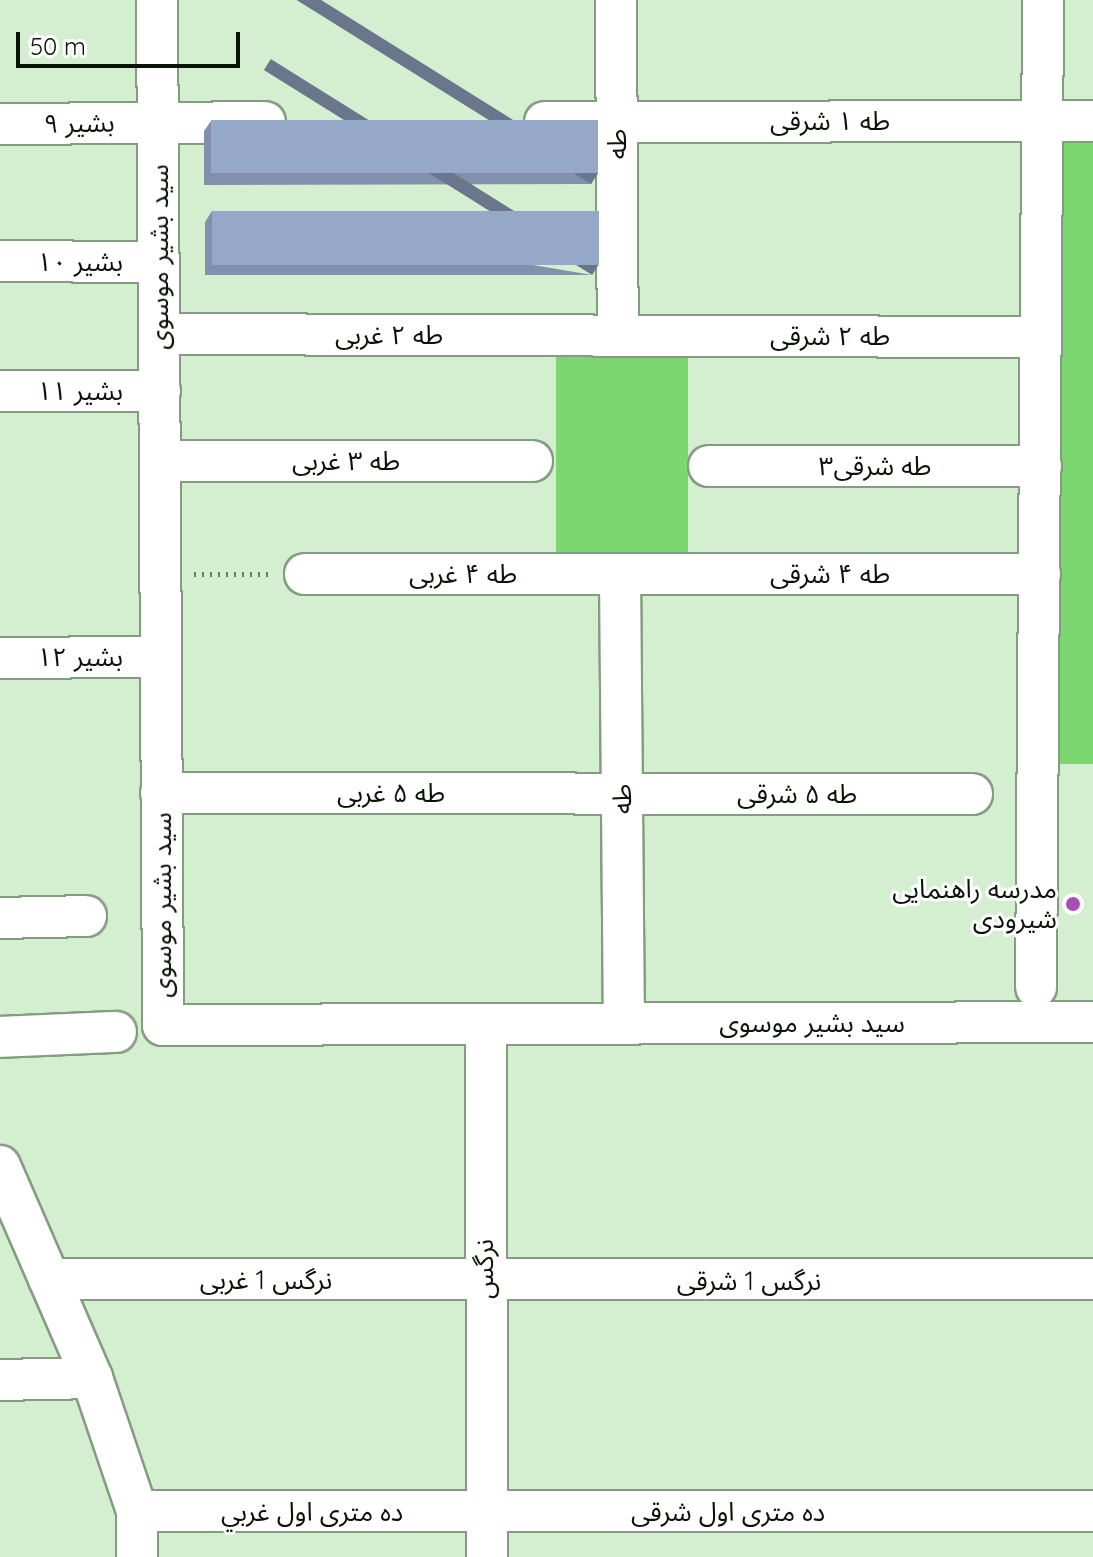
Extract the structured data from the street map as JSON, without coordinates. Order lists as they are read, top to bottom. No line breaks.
{"streets":{"street":["طه ۱ شرقی","بشیر ۹","طه","سید بشیر موسوی","بشیر ۱۰","طه ۲ غربی","طه ۲ شرقی","بشیر ۱۱","طه ۳ غربی","طه شرقی۳","طه ۴ غربی","طه ۴ شرقی","بشیر ۱۲","طه ۵ غربی","طه ۵ شرقی","نرگس","نرگس 1 غربی","نرگس 1 شرقی","ده متری اول غربي","ده متری اول شرقی"]},"crossings":[["طه ۱ شرقی","طه"],["بشیر ۹","سید بشیر موسوی"],["طه","سید بشیر موسوی"],["طه","طه ۲ غربی"],["طه","طه ۲ شرقی"],["طه","طه ۴ غربی"],["طه","طه ۴ شرقی"],["طه","طه ۵ غربی"],["طه","طه ۵ شرقی"],["سید بشیر موسوی","بشیر ۱۰"],["سید بشیر موسوی","طه ۲ غربی"],["سید بشیر موسوی","بشیر ۱۱"],["سید بشیر موسوی","طه ۳ غربی"],["سید بشیر موسوی","بشیر ۱۲"],["سید بشیر موسوی","طه ۵ غربی"],["سید بشیر موسوی","نرگس"],["طه ۲ غربی","طه ۲ شرقی"],["طه ۴ غربی","طه ۴ شرقی"],["طه ۵ غربی","طه ۵ شرقی"],["نرگس","نرگس 1 غربی"],["نرگس","نرگس 1 شرقی"],["نرگس","ده متری اول غربي"],["نرگس","ده متری اول شرقی"],["نرگس 1 غربی","نرگس 1 شرقی"],["ده متری اول غربي","ده متری اول شرقی"]],"places":["مدرسه راهنمایی شیرودی"],"scale_bar":"50 m"}
